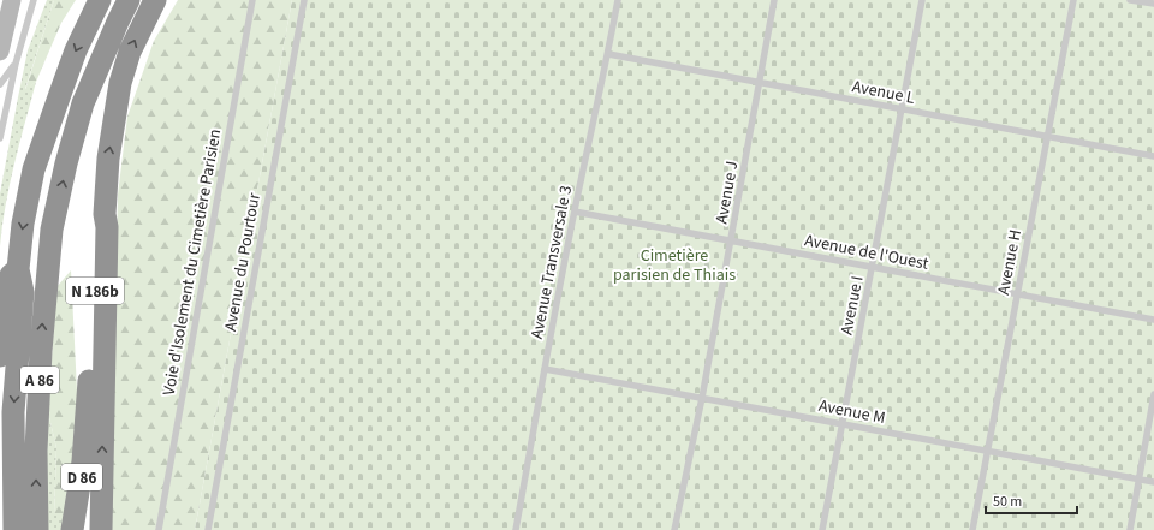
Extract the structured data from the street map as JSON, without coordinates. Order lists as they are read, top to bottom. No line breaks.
{"streets":{"highway":["N 186b","A 86","D 86"],"lane":["Avenue L","Avenue J","Avenue de l'Ouest","Voie d'Isolement du Cimetière Parisien","Avenue du Pourtour","Avenue Transversale 3","Avenue H","Avenue I","Avenue M"]},"crossings":[["Avenue L","Avenue J"],["Avenue L","Avenue Transversale 3"],["Avenue L","Avenue H"],["Avenue L","Avenue I"],["Avenue J","Avenue de l'Ouest"],["Avenue J","Avenue M"],["Avenue de l'Ouest","Avenue Transversale 3"],["Avenue de l'Ouest","Avenue H"],["Avenue de l'Ouest","Avenue I"],["Avenue Transversale 3","Avenue M"],["Avenue H","Avenue M"],["N 186b","D 86"],["Avenue I","Avenue M"]],"parks":["Cimetière parisien de Thiais"],"scale_bar":"50 m"}
